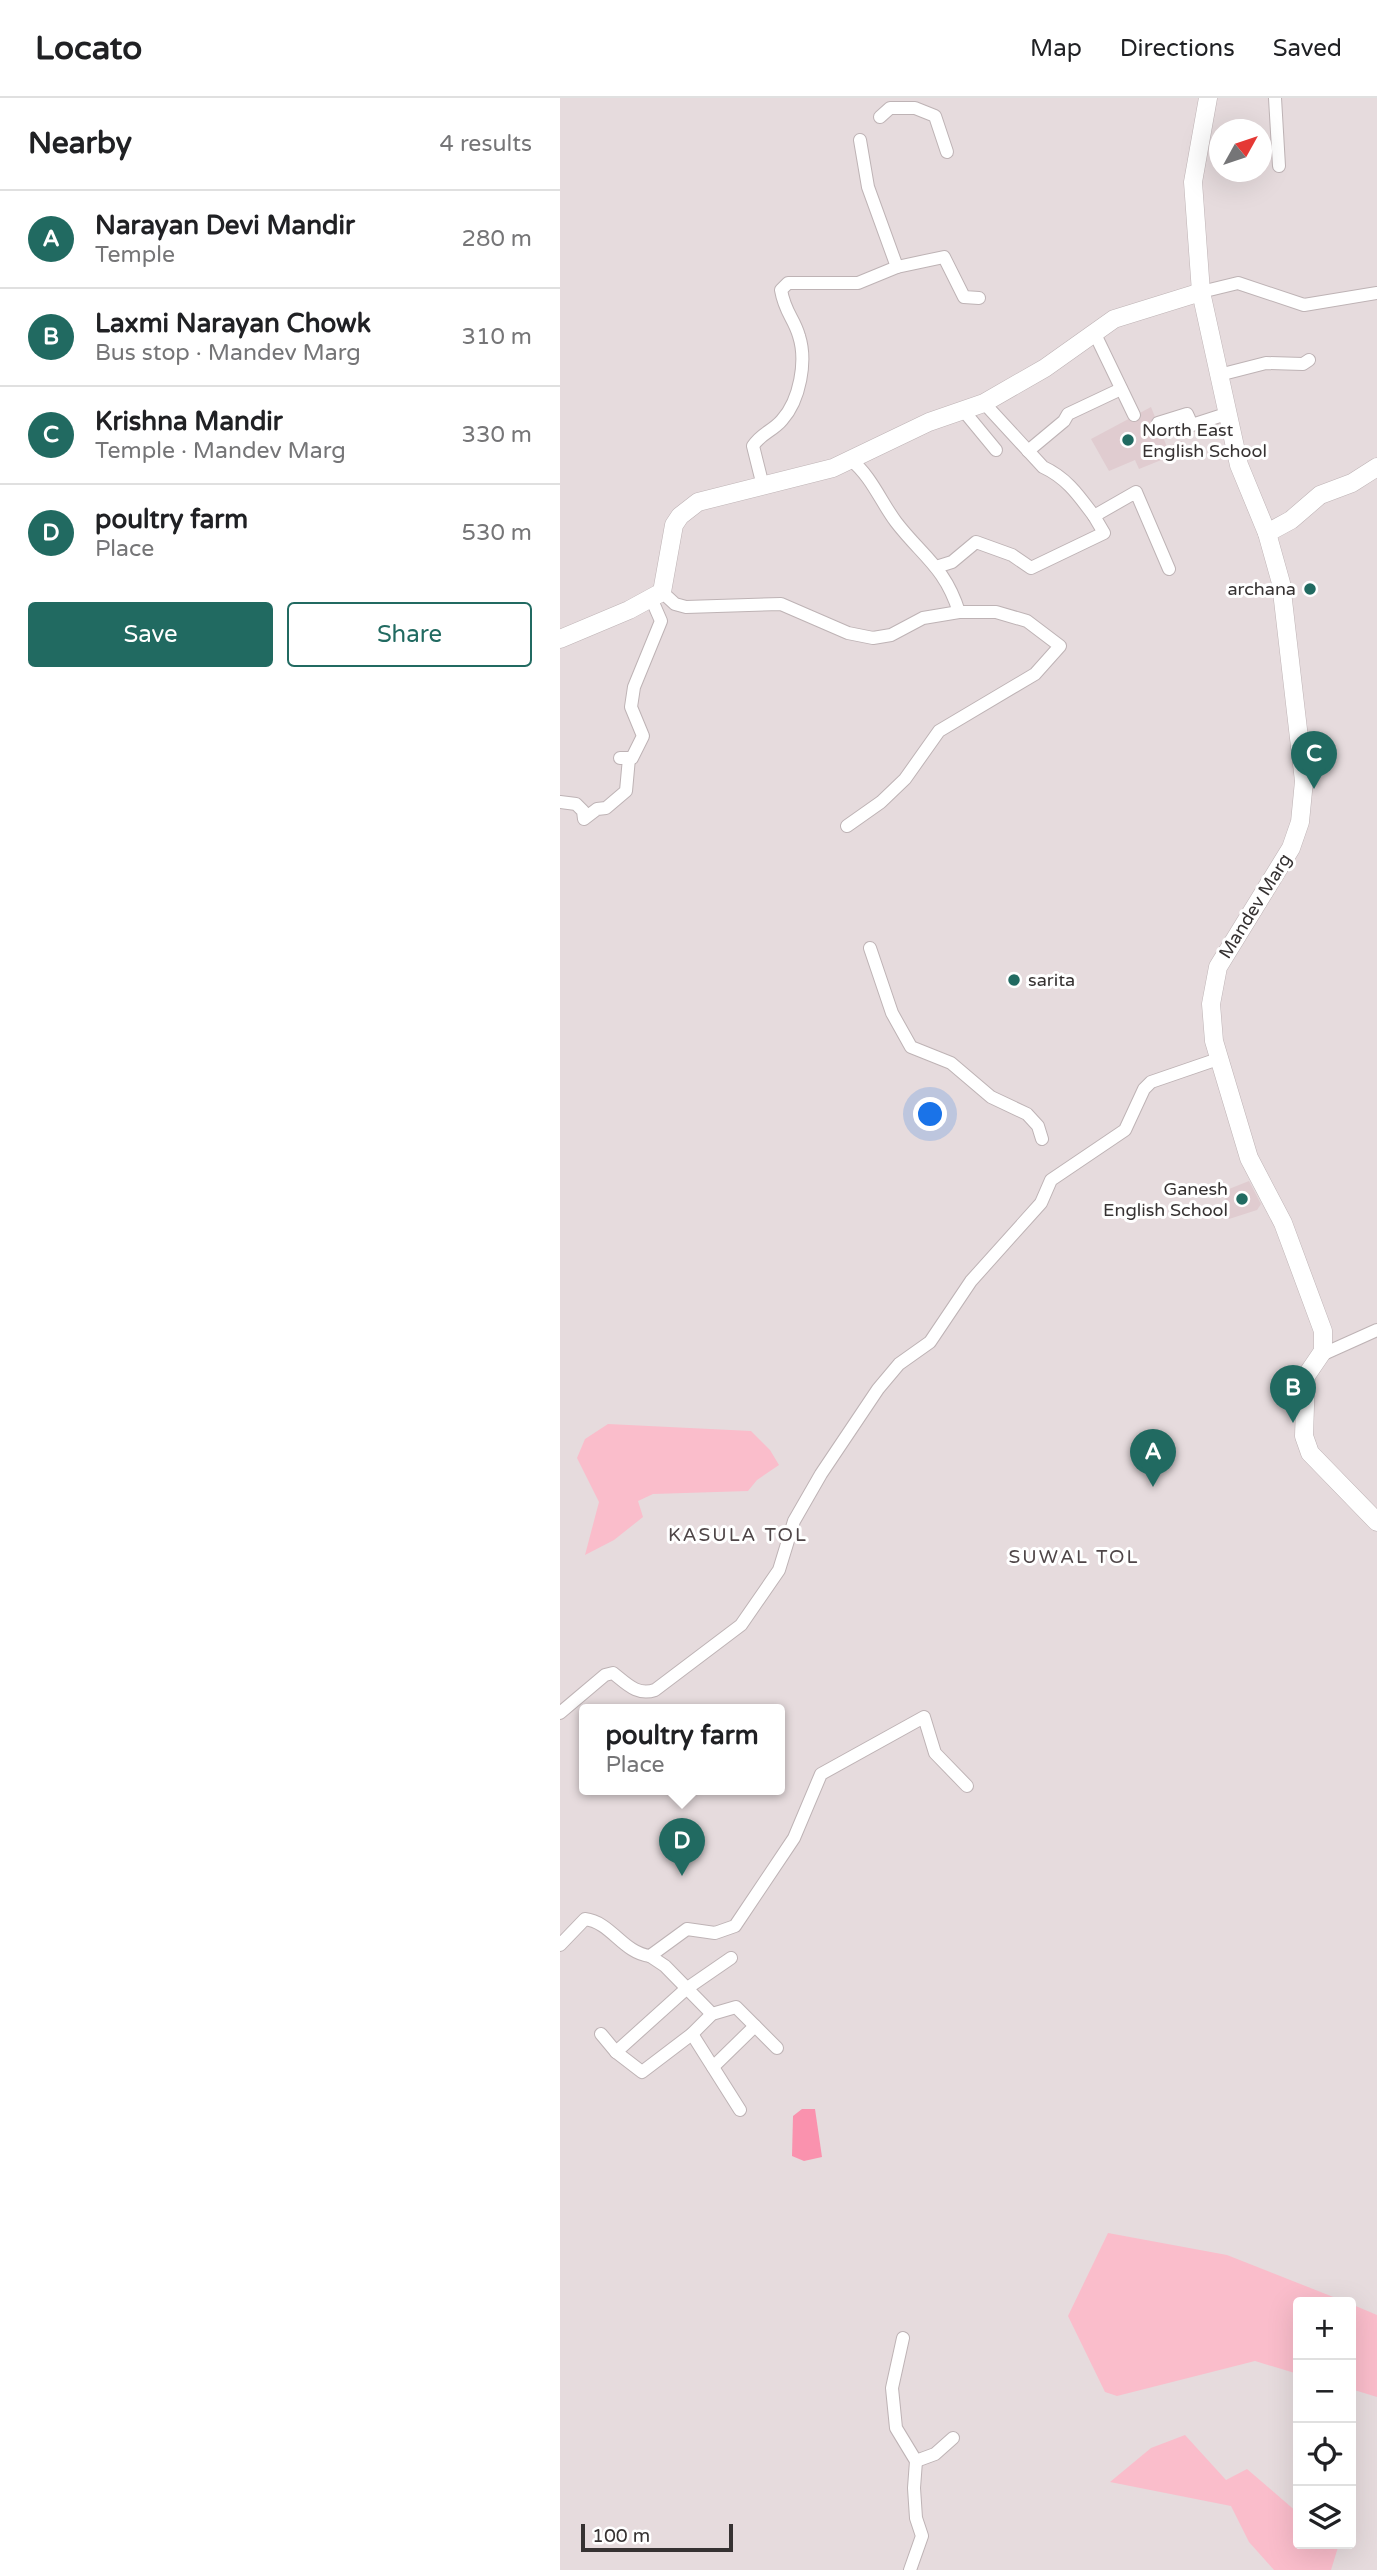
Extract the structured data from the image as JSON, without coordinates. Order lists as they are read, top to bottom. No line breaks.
{"streets":{"main road":["Mandev Marg"]},"districts":["KASULA TOL","SUWAL TOL"],"places":["North East English School","archana","sarita","Ganesh English School"],"scale_bar":"100 m","north":"top right","page":{"header":"Locato","nav":["Map","Directions","Saved"],"heading":["Nearby","4 results"],"list":[{"mark":"A","name":"Narayan Devi Mandir","note":"Temple","value":"280 m"},{"mark":"B","name":"Laxmi Narayan Chowk","note":"Bus stop · Mandev Marg","value":"310 m"},{"mark":"C","name":"Krishna Mandir","note":"Temple · Mandev Marg","value":"330 m"},{"mark":"D","name":"poultry farm","note":"Place","value":"530 m"}],"buttons":["Save","Share"],"pins":["C","B","A","D"],"popup":["poultry farm","Place"],"map_buttons":["+","−"],"scale":"100 m"}}
